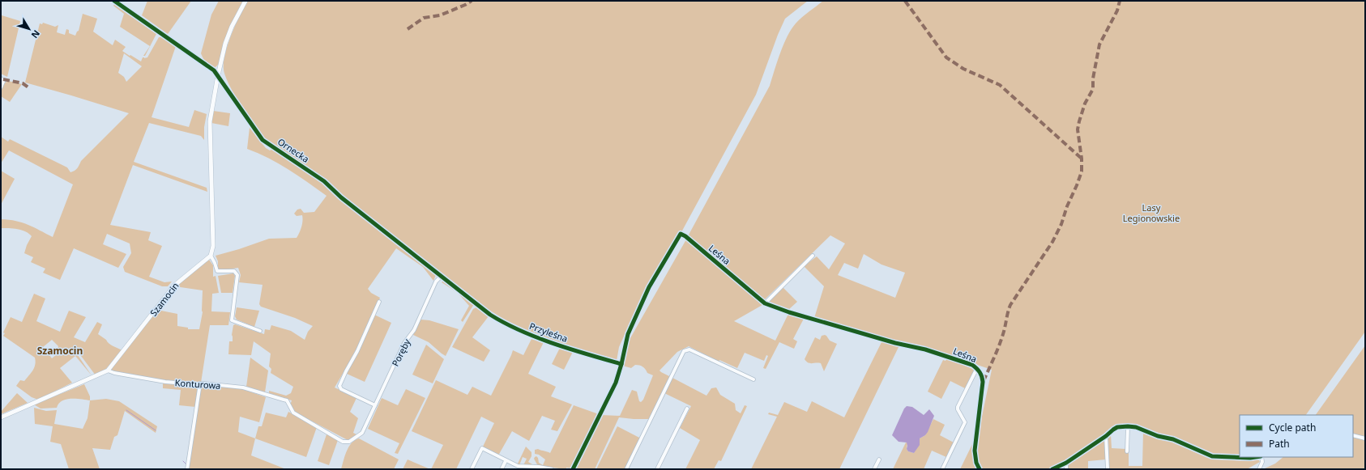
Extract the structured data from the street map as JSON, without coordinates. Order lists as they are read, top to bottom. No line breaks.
{"streets":{"street":["Ornecka","Leśna","Szamocin","Przyleśna","Poręby","Konturowa"]},"crossings":[["Ornecka","Przyleśna"],["Ornecka","Poręby"],["Leśna","Przyleśna"],["Szamocin","Konturowa"],["Poręby","Konturowa"]],"districts":["Szamocin"],"parks":["Lasy Legionowskie"],"legend":["Cycle path","Path"],"north":"bottom right"}
